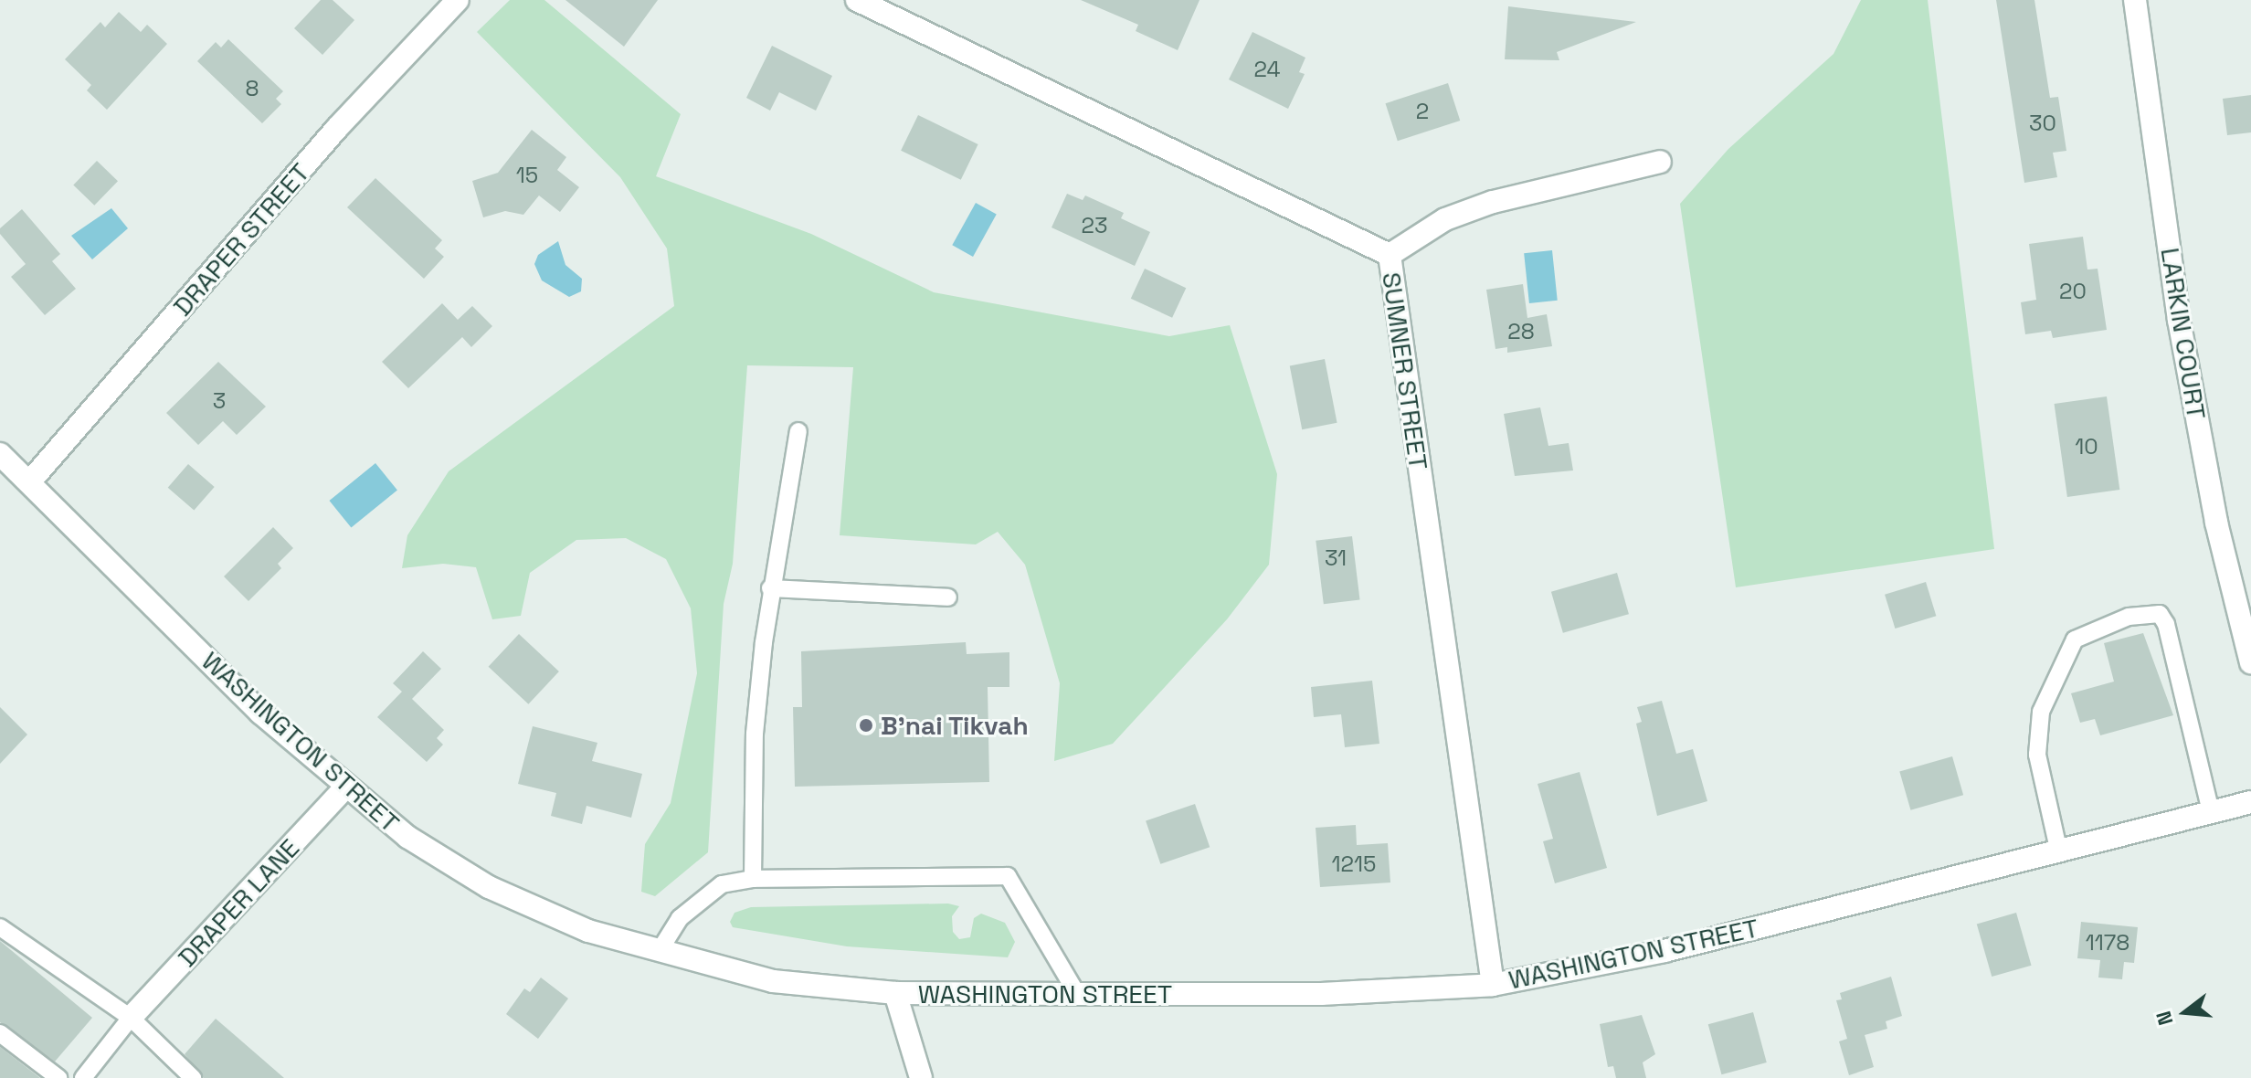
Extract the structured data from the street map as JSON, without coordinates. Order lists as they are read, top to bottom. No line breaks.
{"streets":{"street":["DRAPER STREET","LARKIN COURT","SUMNER STREET","WASHINGTON STREET","DRAPER LANE"]},"crossings":[["DRAPER STREET","WASHINGTON STREET"],["SUMNER STREET","WASHINGTON STREET"],["WASHINGTON STREET","DRAPER LANE"]],"places":["B'nai Tikvah"],"house_numbers":["24","8","2","30","15","23","20","28","3","10","31","1215","1178"],"north":"left"}
